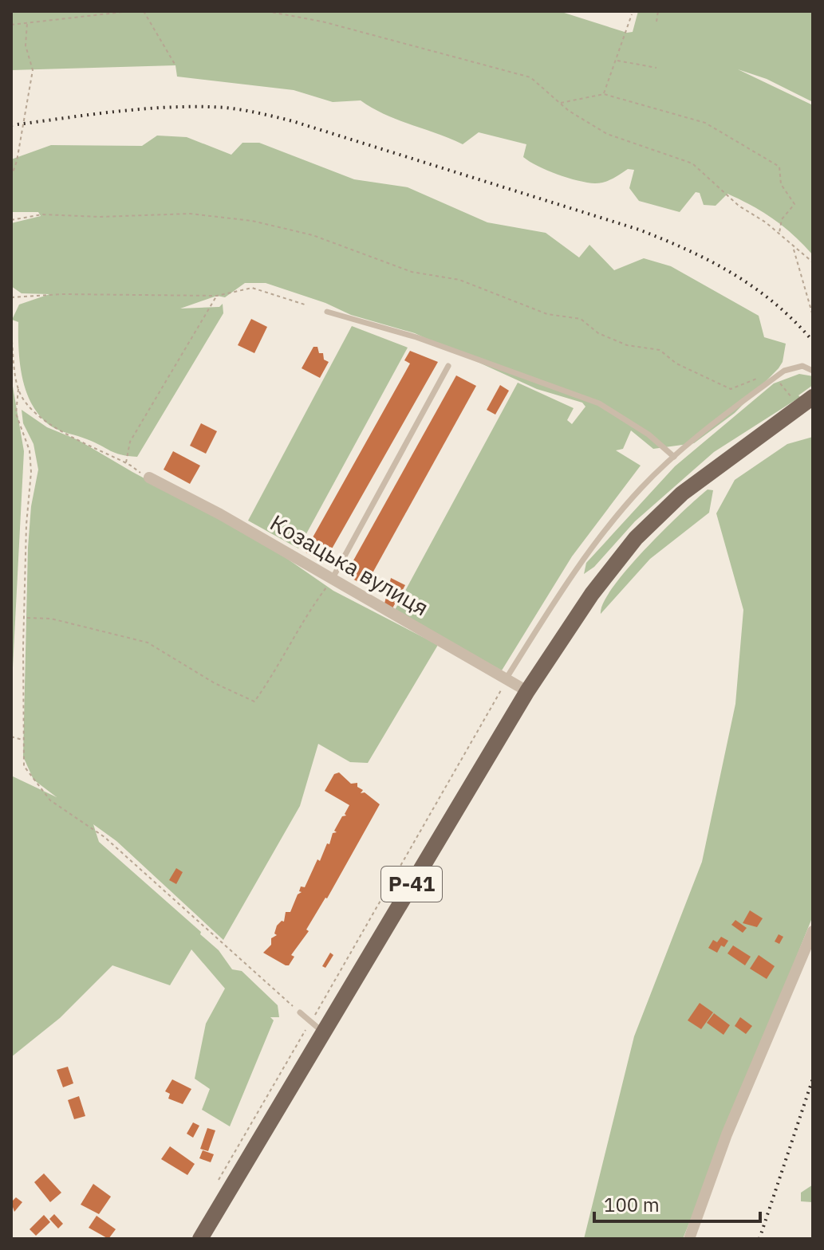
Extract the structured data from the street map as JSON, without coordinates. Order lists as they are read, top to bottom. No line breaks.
{"streets":{"main road":["Р-41"],"street":["Козацька вулиця"]},"crossings":[["Козацька вулиця","Р-41"]],"scale_bar":"100 m"}
